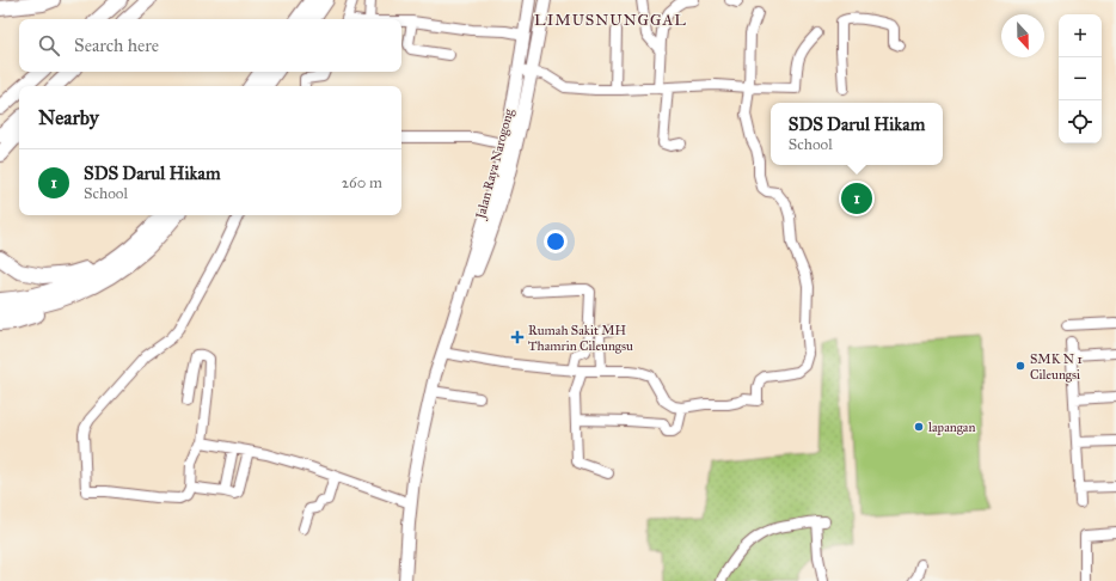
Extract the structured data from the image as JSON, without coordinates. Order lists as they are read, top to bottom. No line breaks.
{"streets":{"main road":["Jalan Raya Narogong"]},"districts":["LIMUSNUNGGAL"],"places":{"health":["Rumah Sakit MH Thamrin Cileungsu"],"other":["SMK N 1 Cileungsi","lapangan"]},"north":"bottom","page":{"map_buttons":["+","−"],"search":"Search here","heading":"Nearby","popup":["SDS Darul Hikam","School"],"list":[{"mark":"1","name":"SDS Darul Hikam","note":"School","value":"260 m"}],"pins":"1"}}
